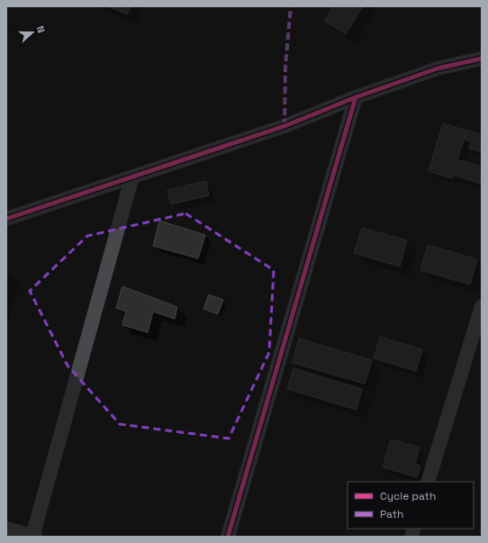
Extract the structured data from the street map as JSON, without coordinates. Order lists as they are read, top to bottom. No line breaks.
{"legend":["Cycle path","Path"],"north":"right"}
